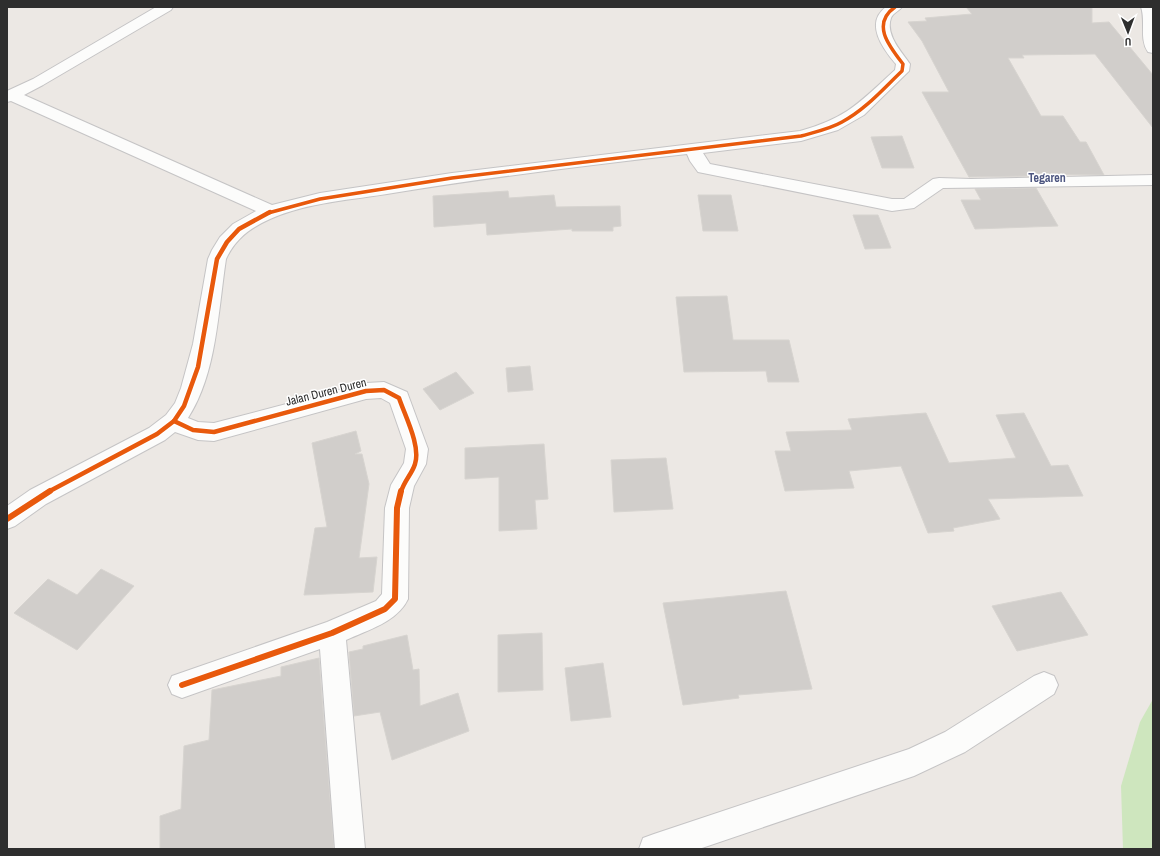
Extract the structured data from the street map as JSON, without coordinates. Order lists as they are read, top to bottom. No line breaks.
{"streets":{"street":["Jalan Duren Duren"]},"districts":["Tegaren"],"north":"bottom"}
